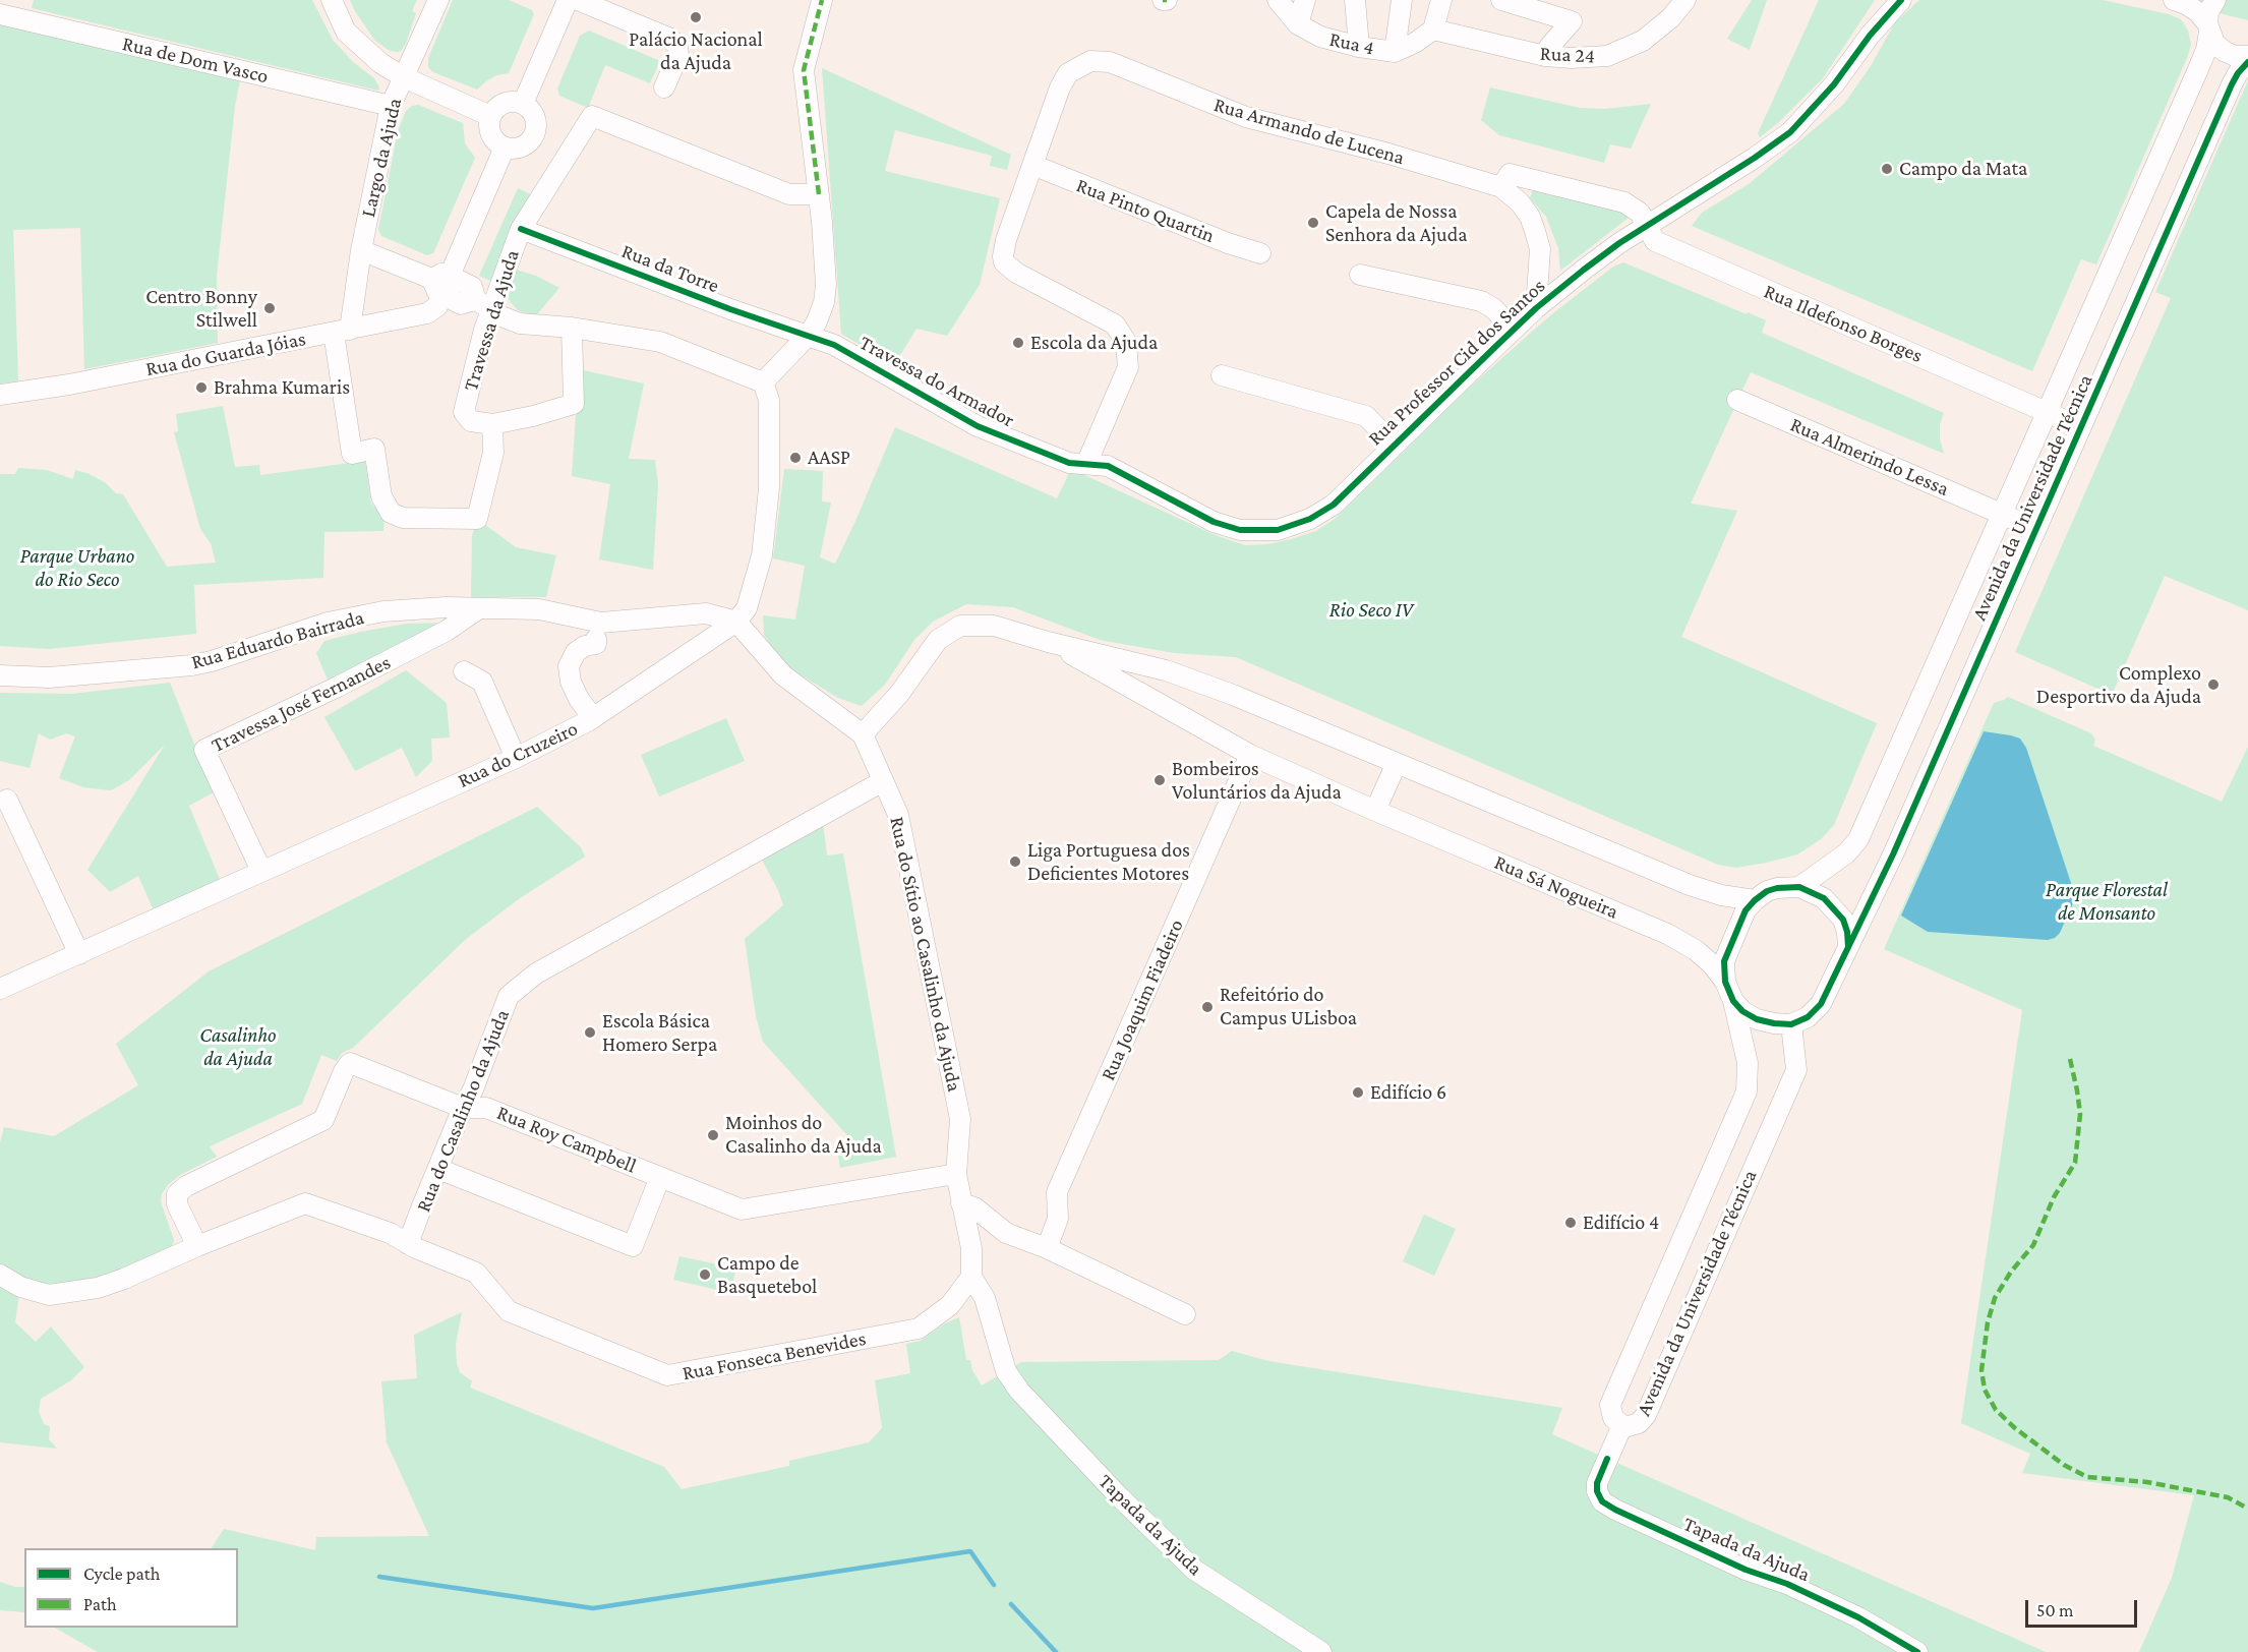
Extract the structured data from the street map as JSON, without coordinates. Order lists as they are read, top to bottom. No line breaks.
{"streets":{"street":["Rua 4","Rua 24","Rua de Dom Vasco","Rua Armando de Lucena","Largo da Ajuda","Rua Pinto Quartin","Rua da Torre","Travessa da Ajuda","Rua Ildefonso Borges","Rua do Guarda Jóias","Rua Professor Cid dos Santos","Travessa do Armador","Rua Almerindo Lessa","Avenida da Universidade Técnica","Rua Eduardo Bairrada","Travessa José Fernandes","Rua do Cruzeiro","Rua Sá Nogueira","Rua do Sítio ao Casalinho da Ajuda","Rua Joaquim Fiadeiro","Rua do Casalinho da Ajuda","Rua Roy Campbell","Rua Fonseca Benevides","Tapada da Ajuda"]},"crossings":[["Rua 4","Rua 24"],["Rua de Dom Vasco","Largo da Ajuda"],["Rua Armando de Lucena","Rua Pinto Quartin"],["Rua Armando de Lucena","Rua Professor Cid dos Santos"],["Rua Armando de Lucena","Travessa do Armador"],["Largo da Ajuda","Travessa da Ajuda"],["Largo da Ajuda","Rua do Guarda Jóias"],["Rua da Torre","Travessa da Ajuda"],["Rua da Torre","Travessa do Armador"],["Rua Ildefonso Borges","Rua Professor Cid dos Santos"],["Rua Ildefonso Borges","Avenida da Universidade Técnica"],["Rua Professor Cid dos Santos","Travessa do Armador"],["Rua Almerindo Lessa","Avenida da Universidade Técnica"],["Avenida da Universidade Técnica","Rua Sá Nogueira"],["Avenida da Universidade Técnica","Tapada da Ajuda"],["Rua Eduardo Bairrada","Travessa José Fernandes"],["Rua Eduardo Bairrada","Rua do Cruzeiro"],["Rua Eduardo Bairrada","Rua do Sítio ao Casalinho da Ajuda"],["Travessa José Fernandes","Rua do Cruzeiro"],["Rua do Cruzeiro","Rua do Sítio ao Casalinho da Ajuda"],["Rua Sá Nogueira","Rua do Sítio ao Casalinho da Ajuda"],["Rua Sá Nogueira","Rua Joaquim Fiadeiro"],["Rua do Sítio ao Casalinho da Ajuda","Rua do Casalinho da Ajuda"],["Rua do Sítio ao Casalinho da Ajuda","Rua Roy Campbell"],["Rua do Sítio ao Casalinho da Ajuda","Rua Fonseca Benevides"],["Rua do Sítio ao Casalinho da Ajuda","Tapada da Ajuda"],["Rua do Casalinho da Ajuda","Rua Roy Campbell"],["Rua do Casalinho da Ajuda","Rua Fonseca Benevides"]],"parks":["Parque Urbano do Rio Seco","Rio Seco IV","Parque Florestal de Monsanto","Casalinho da Ajuda"],"places":["Palácio Nacional da Ajuda","Campo da Mata","Capela de Nossa Senhora da Ajuda","Centro Bonny Stilwell","Escola da Ajuda","Brahma Kumaris","AASP","Complexo Desportivo da Ajuda","Bombeiros Voluntários da Ajuda","Liga Portuguesa dos Deficientes Motores","Refeitório do Campus ULisboa","Escola Básica Homero Serpa","Edifício 6","Moinhos do Casalinho da Ajuda","Edifício 4","Campo de Basquetebol"],"legend":["Cycle path","Path"],"scale_bar":"50 m"}
